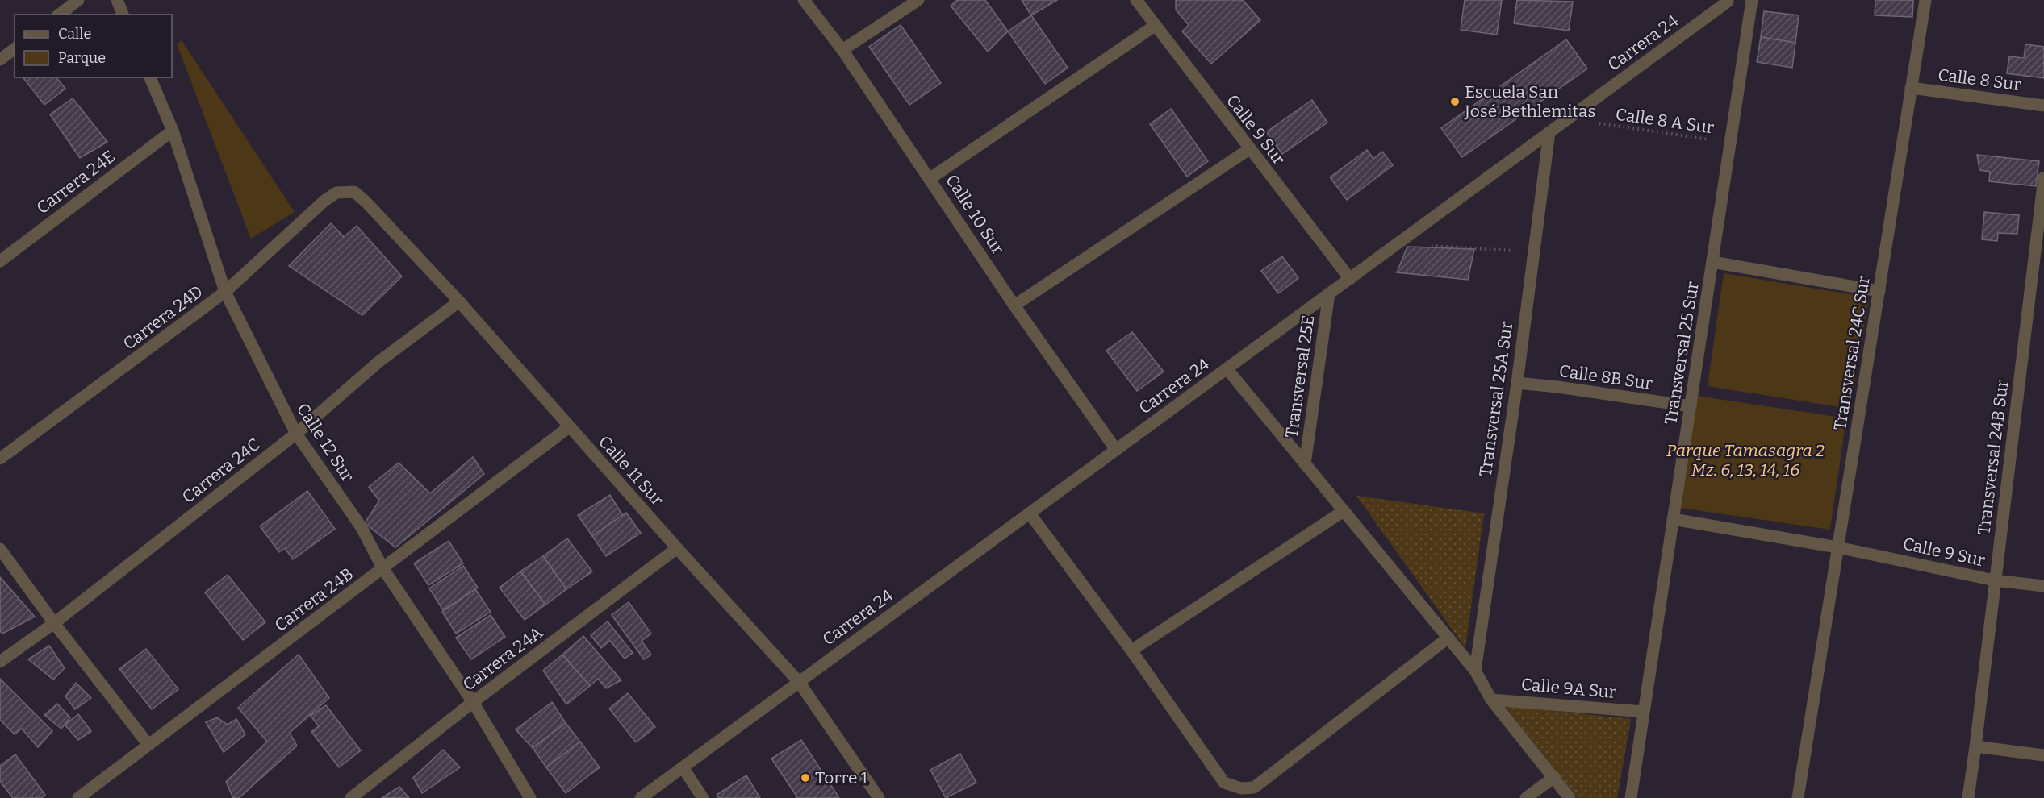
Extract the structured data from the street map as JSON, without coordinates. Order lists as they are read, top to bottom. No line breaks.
{"streets":{"street":["Carrera 24","Calle 8 Sur","Calle 9 Sur","Carrera 24E","Calle 10 Sur","Carrera 24D","Transversal 25 Sur","Transversal 24C Sur","Transversal 25E","Calle 8B Sur","Transversal 25A Sur","Calle 12 Sur","Transversal 24B Sur","Carrera 24C","Calle 11 Sur","Carrera 24B","Carrera 24A","Calle 9A Sur"],"path":["Calle 8 A Sur"]},"crossings":[["Carrera 24","Calle 8 A Sur"],["Carrera 24","Calle 9 Sur"],["Carrera 24","Calle 10 Sur"],["Carrera 24","Transversal 25E"],["Carrera 24","Transversal 25A Sur"],["Carrera 24","Calle 11 Sur"],["Calle 8 Sur","Transversal 24C Sur"],["Calle 8 A Sur","Transversal 25 Sur"],["Calle 9 Sur","Transversal 25 Sur"],["Calle 9 Sur","Transversal 24C Sur"],["Calle 9 Sur","Transversal 24B Sur"],["Carrera 24E","Calle 12 Sur"],["Carrera 24D","Calle 12 Sur"],["Carrera 24D","Calle 11 Sur"],["Transversal 25 Sur","Calle 8B Sur"],["Transversal 25 Sur","Calle 9A Sur"],["Calle 8B Sur","Transversal 25A Sur"],["Calle 12 Sur","Carrera 24C"],["Calle 12 Sur","Carrera 24B"],["Calle 12 Sur","Carrera 24A"],["Carrera 24C","Calle 11 Sur"],["Calle 11 Sur","Carrera 24B"],["Calle 11 Sur","Carrera 24A"]],"parks":["Parque Tamasagra 2 Mz. 6, 13, 14, 16"],"places":["Escuela San José Bethlemitas","Torre 1"],"legend":["Calle","Parque"]}
